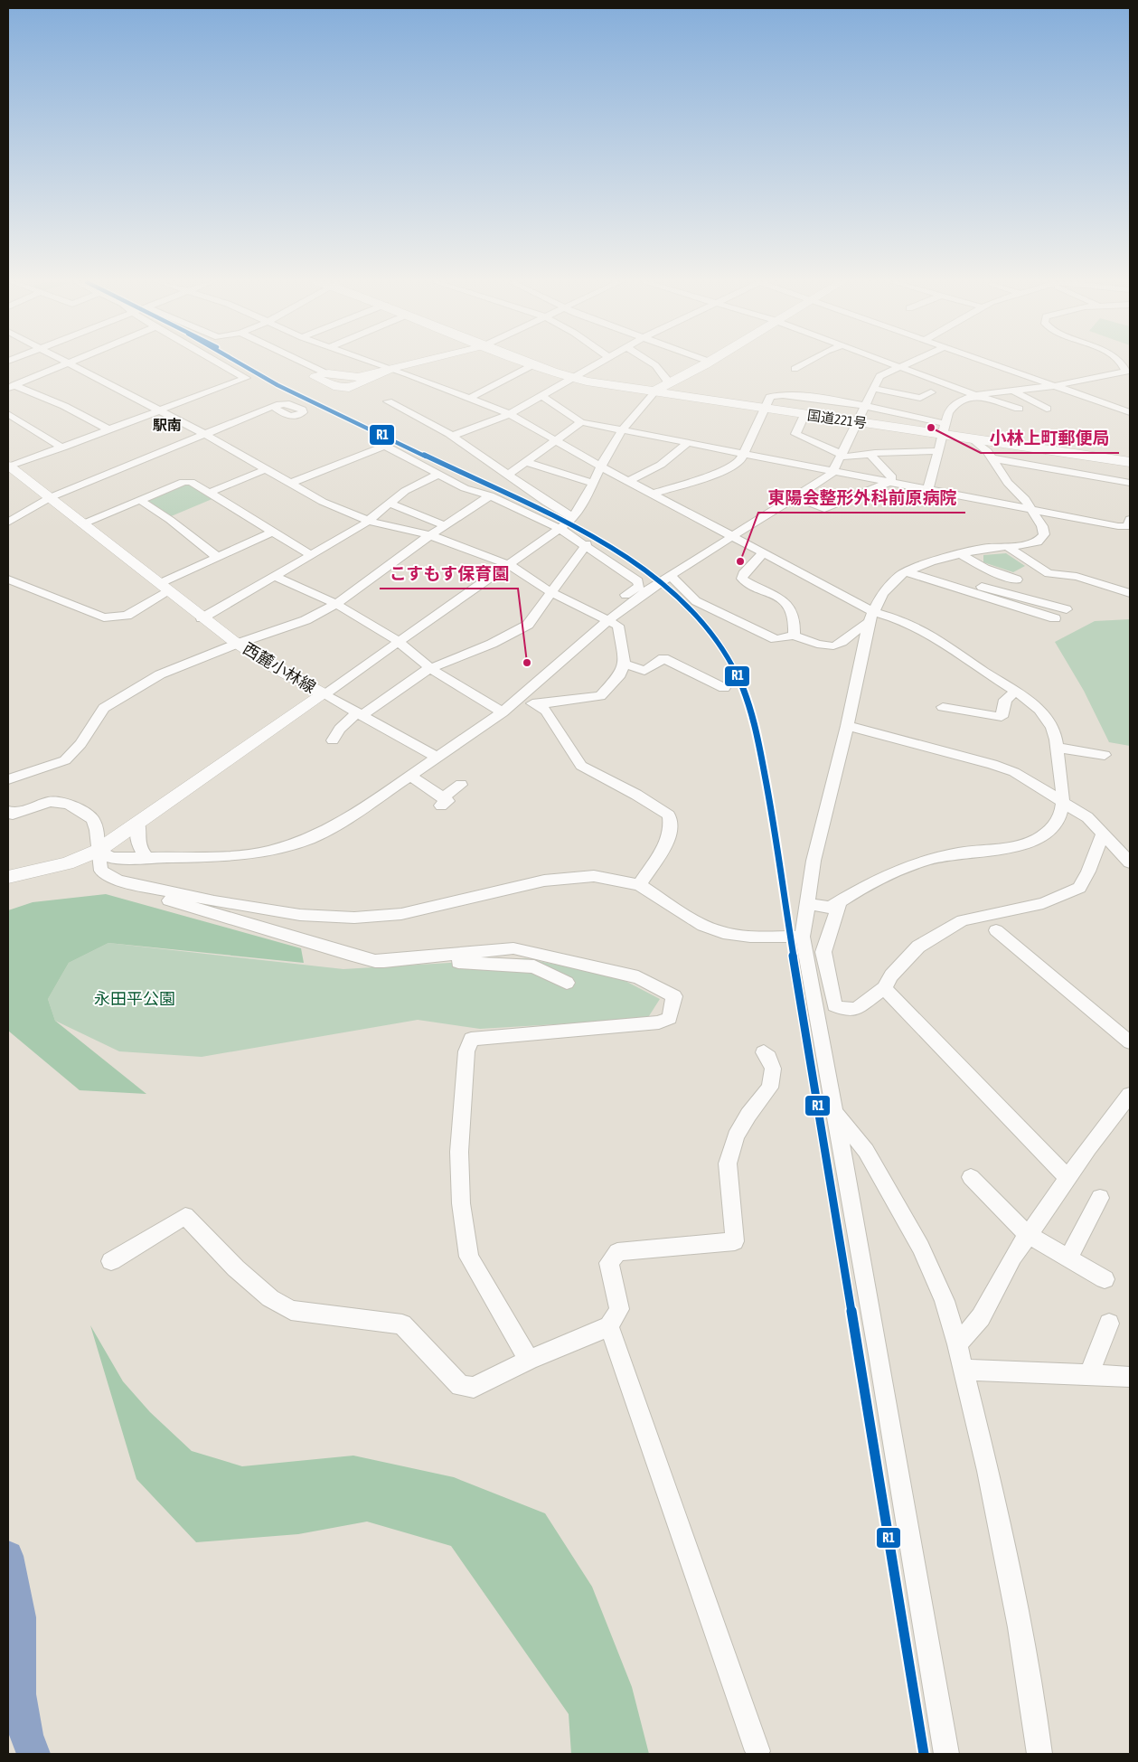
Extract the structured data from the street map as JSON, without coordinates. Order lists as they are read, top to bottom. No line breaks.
{"streets":{"highway":["国道221号"],"main road":["西麓小林線"]},"districts":["駅南"],"parks":["永田平公園"],"places":["小林上町郵便局","東陽会整形外科前原病院","こすもす保育園"],"lines":["transit line R1"]}
